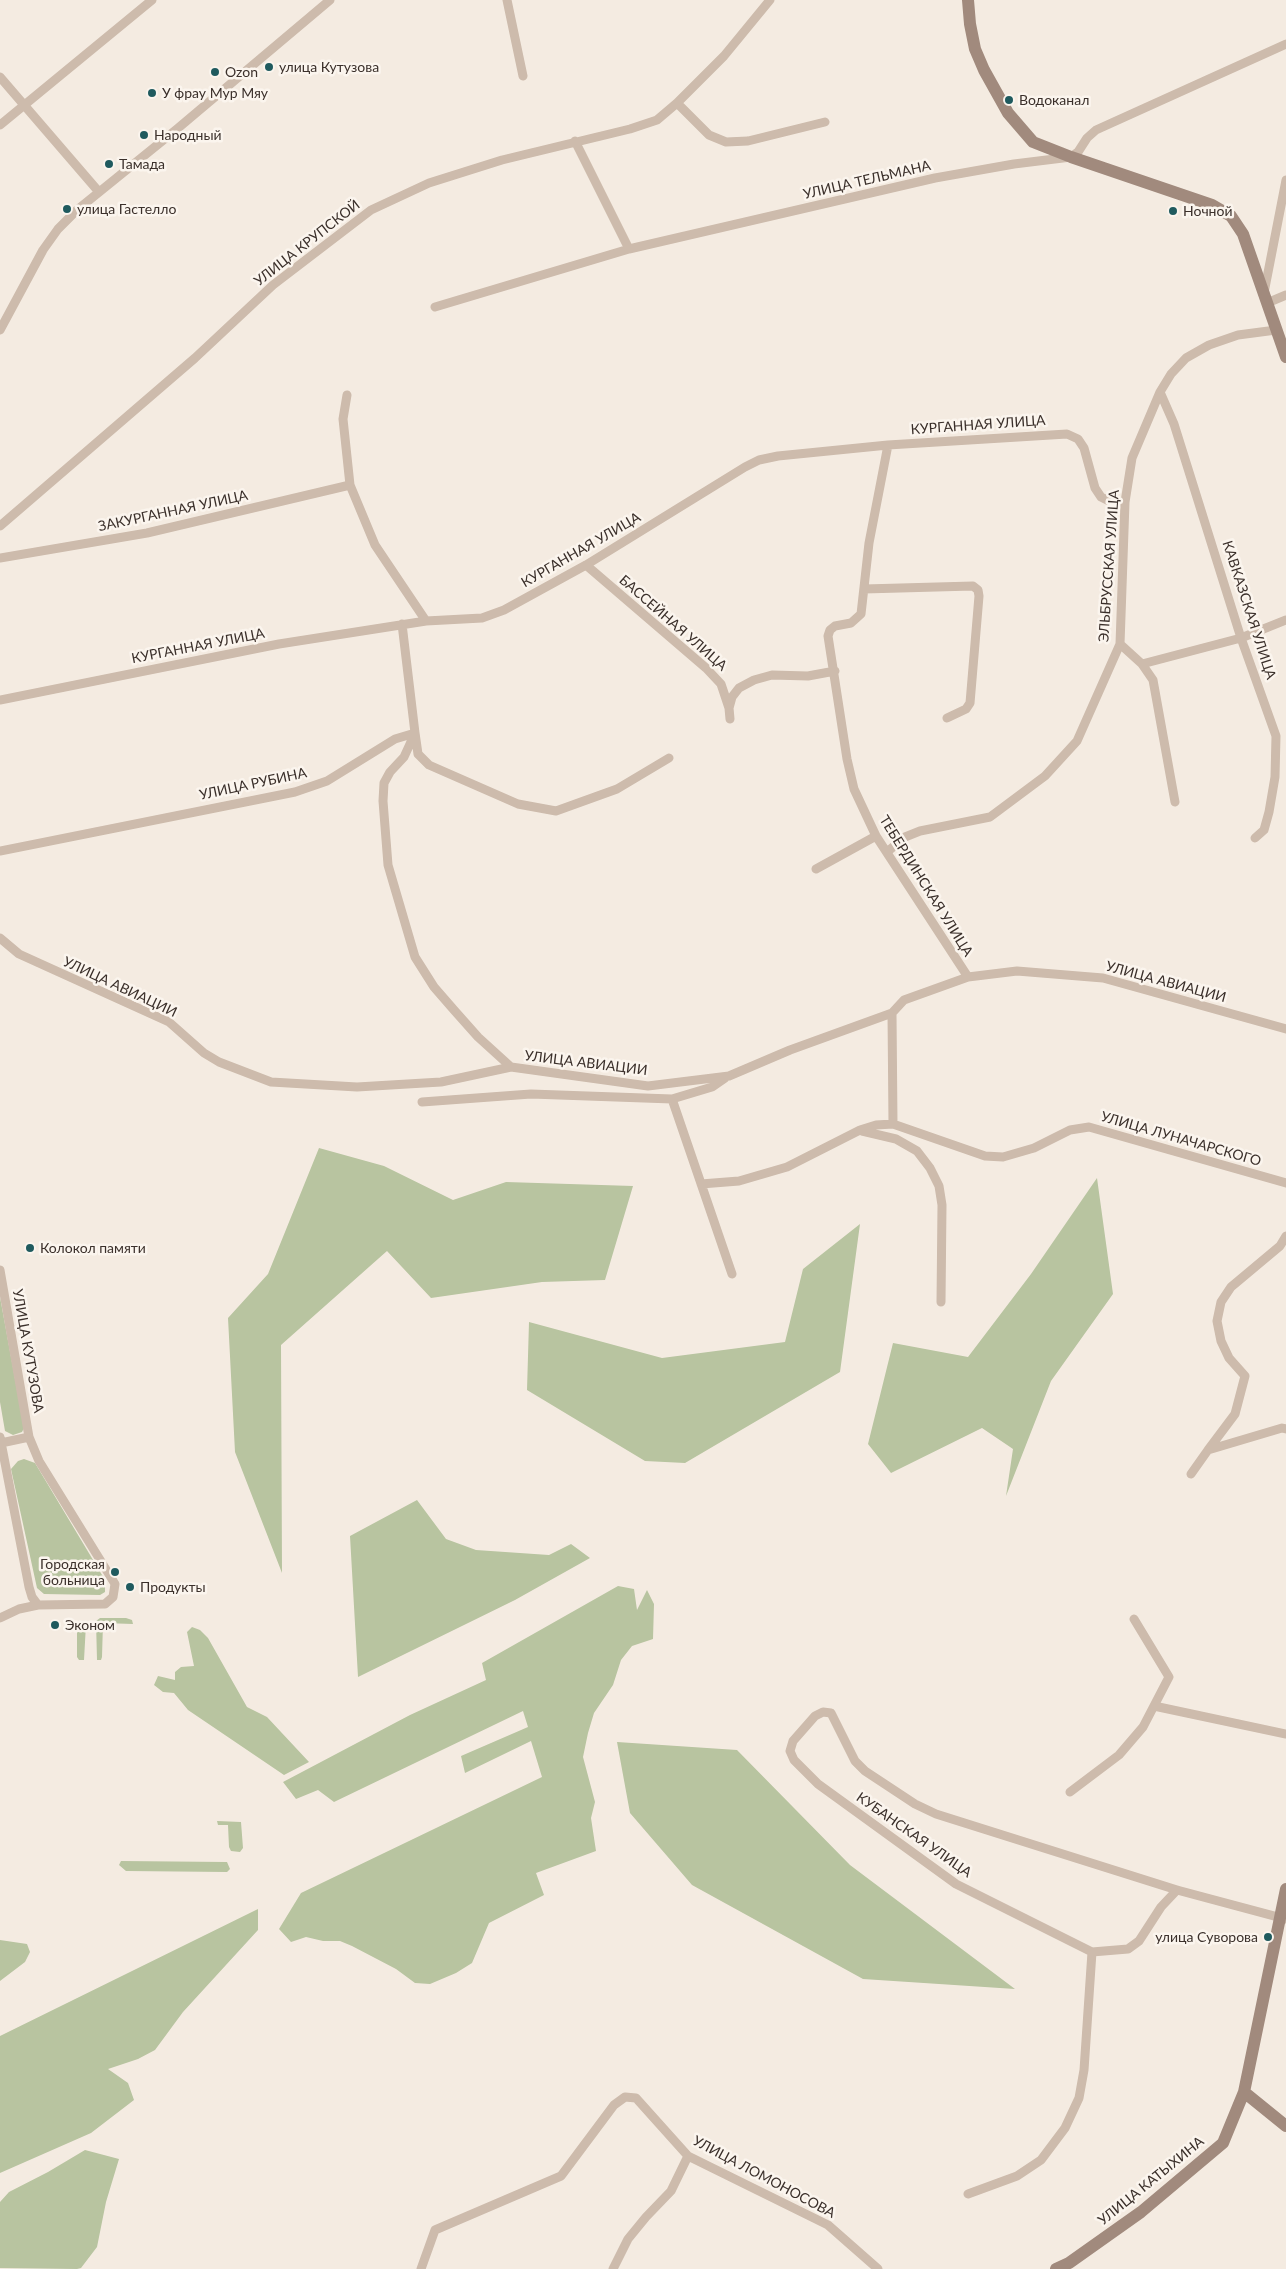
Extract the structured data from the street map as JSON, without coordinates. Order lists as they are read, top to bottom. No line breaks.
{"streets":{"street":["УЛИЦА ТЕЛЬМАНА","УЛИЦА КРУПСКОЙ","КУРГАННАЯ УЛИЦА","ЗАКУРГАННАЯ УЛИЦА","ЭЛЬБРУССКАЯ УЛИЦА","КАВКАЗСКАЯ УЛИЦА","БАССЕЙНАЯ УЛИЦА","УЛИЦА РУБИНА","ТЕБЕРДИНСКАЯ УЛИЦА","УЛИЦА АВИАЦИИ","УЛИЦА ЛУНАЧАРСКОГО","УЛИЦА КУТУЗОВА","КУБАНСКАЯ УЛИЦА","УЛИЦА ЛОМОНОСОВА","УЛИЦА КАТЫХИНА"]},"crossings":[["КУРГАННАЯ УЛИЦА","ЭЛЬБРУССКАЯ УЛИЦА"],["КУРГАННАЯ УЛИЦА","БАССЕЙНАЯ УЛИЦА"],["КУРГАННАЯ УЛИЦА","ТЕБЕРДИНСКАЯ УЛИЦА"],["ЭЛЬБРУССКАЯ УЛИЦА","КАВКАЗСКАЯ УЛИЦА"],["ЭЛЬБРУССКАЯ УЛИЦА","ТЕБЕРДИНСКАЯ УЛИЦА"],["ТЕБЕРДИНСКАЯ УЛИЦА","УЛИЦА АВИАЦИИ"]],"places":["улица Кутузова","Ozon","У фрау Мур Мяу","Водоканал","Народный","Тамада","улица Гастелло","Ночной","Колокол памяти","Городская больница","Продукты","Эконом","улица Суворова"]}
